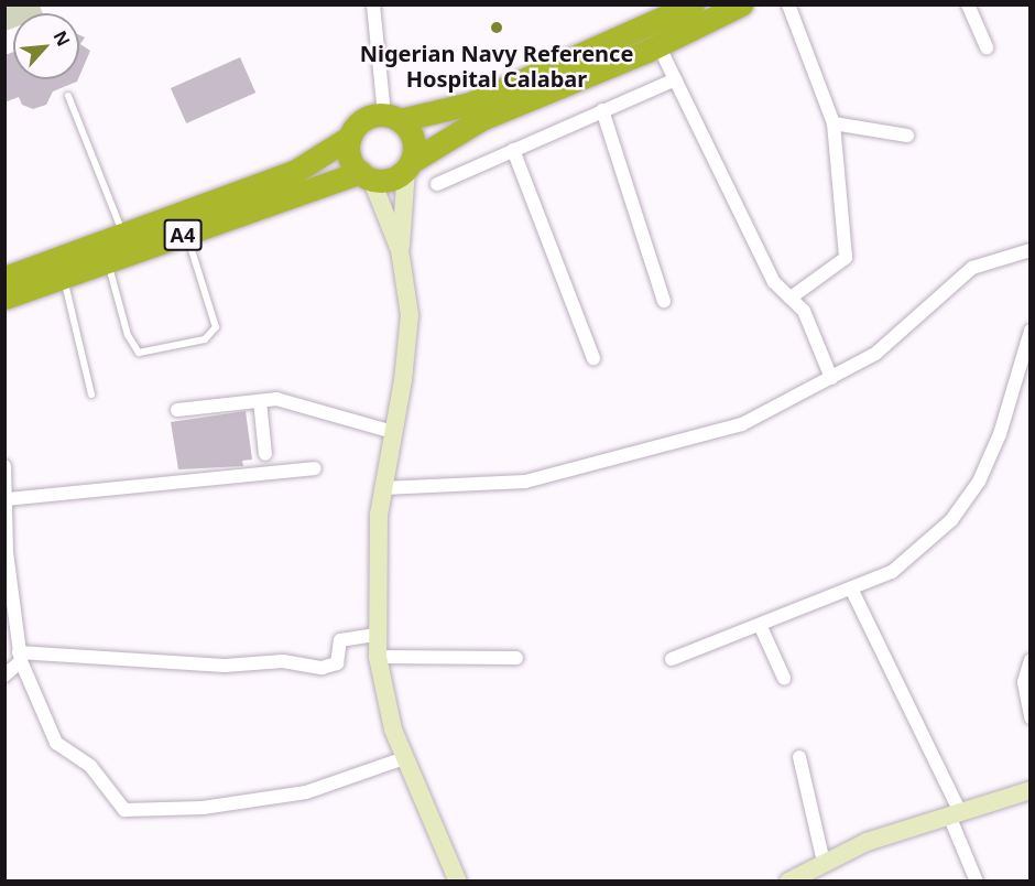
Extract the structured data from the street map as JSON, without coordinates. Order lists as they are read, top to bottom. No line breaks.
{"streets":{"highway":["A4"]},"places":["Nigerian Navy Reference Hospital Calabar"],"north":"top right"}
